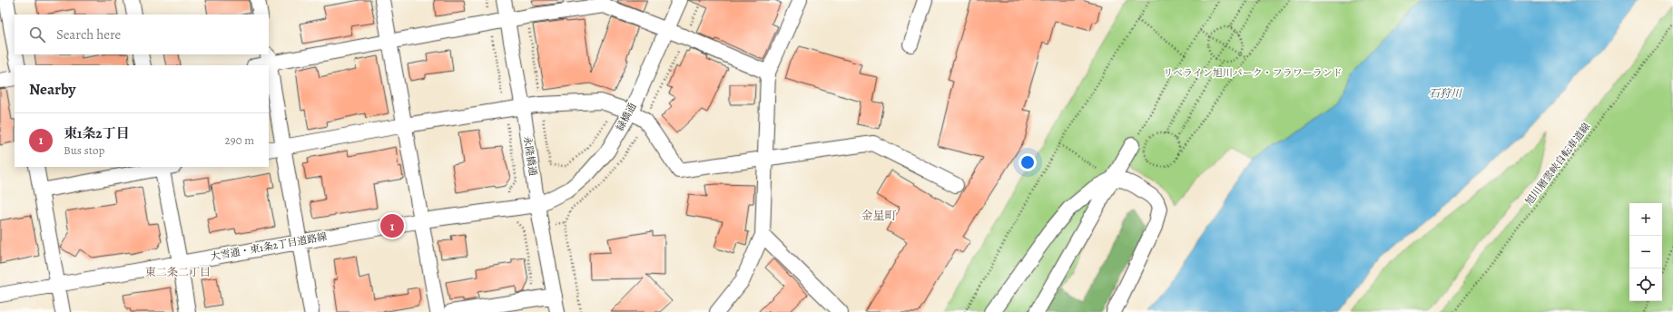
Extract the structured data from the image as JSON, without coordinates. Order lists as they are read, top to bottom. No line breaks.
{"streets":{"street":["緑橋通","永隆橋通","大雪通・東1条2丁目道路線"],"path":["旭川層雲峡自転車道線"]},"crossings":[["緑橋通","永隆橋通"],["緑橋通","大雪通・東1条2丁目道路線"],["永隆橋通","大雪通・東1条2丁目道路線"]],"districts":["金星町","東二条二丁目"],"water":["石狩川"],"parks":["リベライン旭川パーク・フラワーランド"],"page":{"search":"Search here","heading":"Nearby","list":[{"mark":"1","name":"東1条2丁目","note":"Bus stop","value":"290 m"}],"map_buttons":["+","−"],"pins":"1"}}
